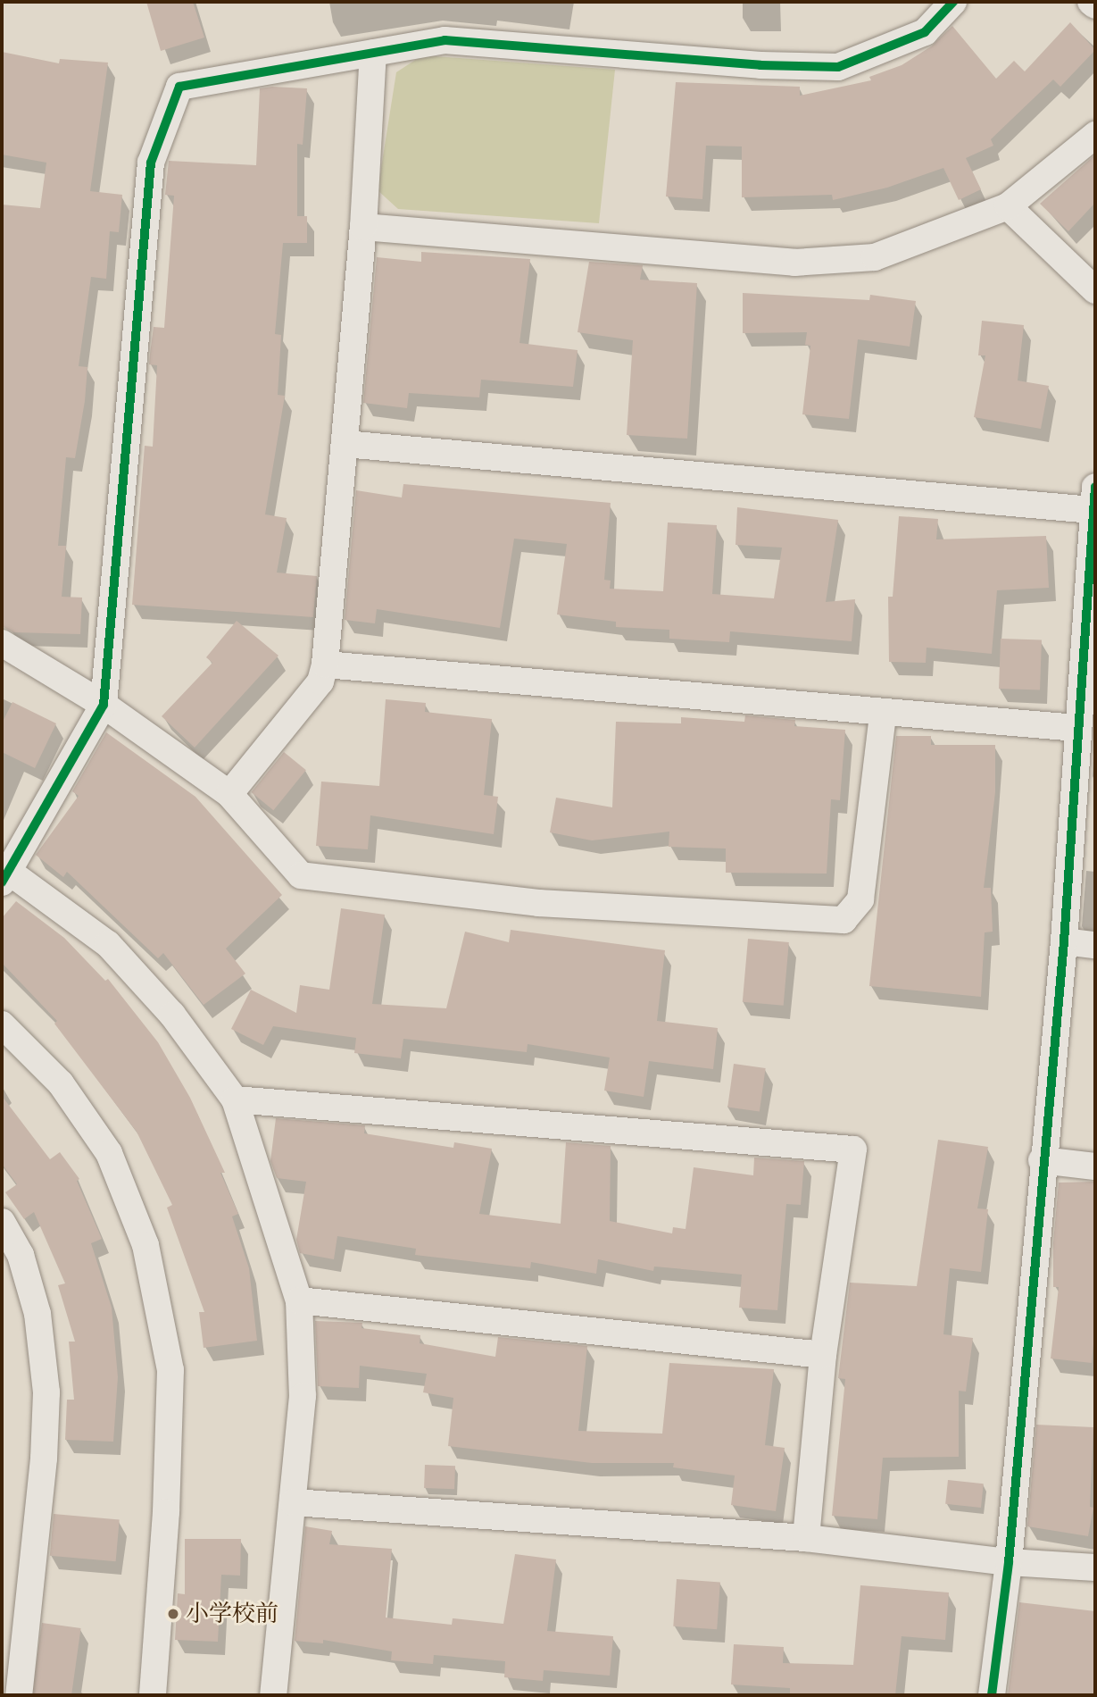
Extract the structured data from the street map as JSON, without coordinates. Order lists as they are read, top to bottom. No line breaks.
{"places":["小学校前"]}
